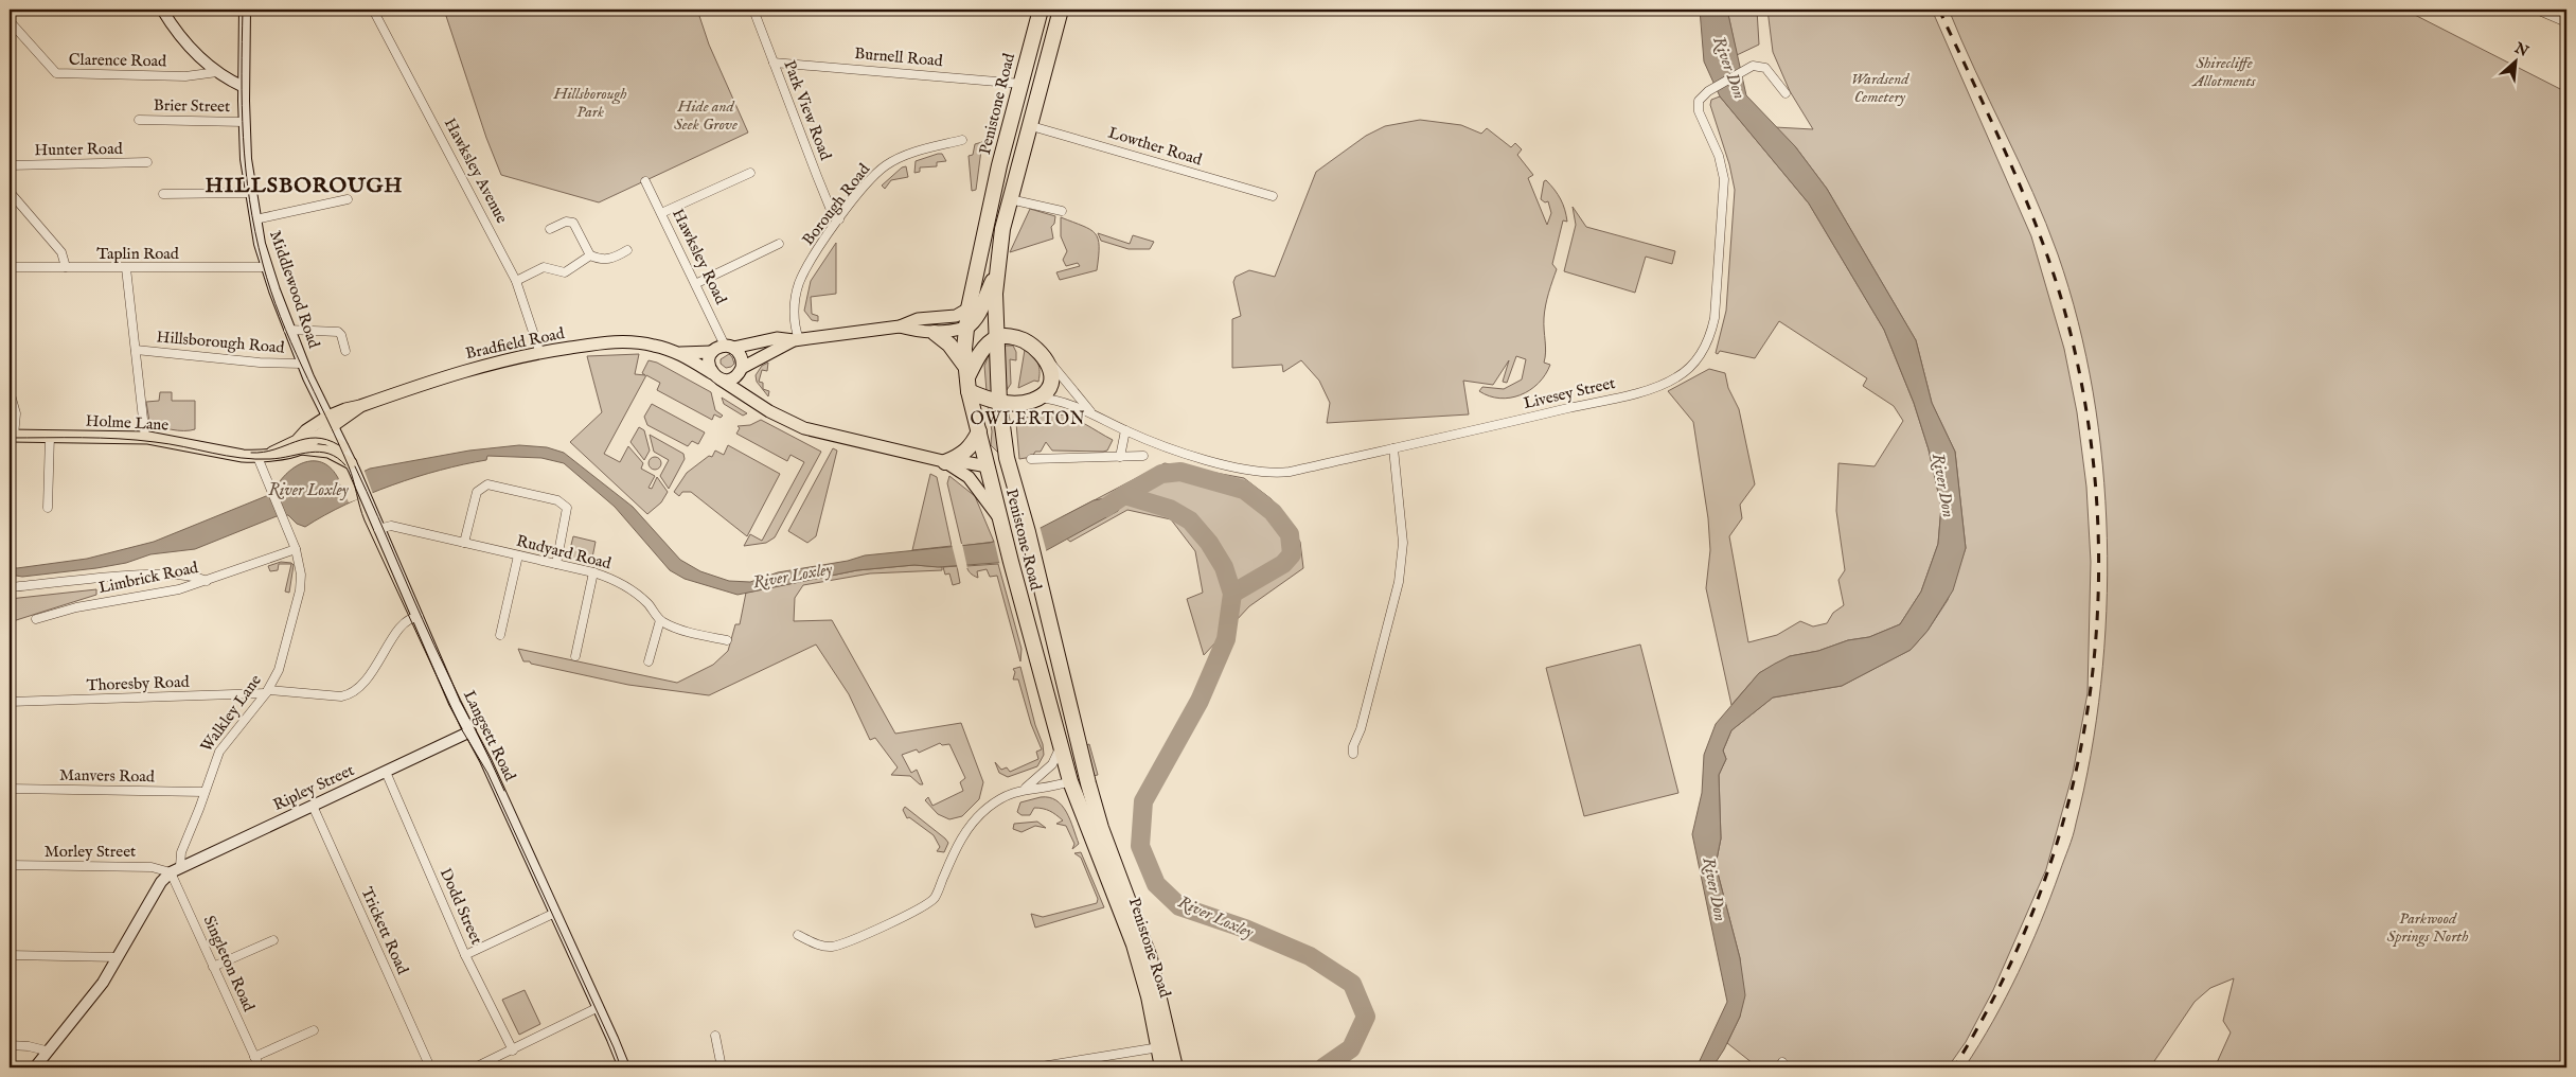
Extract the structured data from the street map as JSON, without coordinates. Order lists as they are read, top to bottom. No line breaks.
{"streets":{"highway":["Penistone Road"],"main road":["Bradfield Road","Holme Lane"],"street":["Burnell Road","Clarence Road","Brier Street","Park View Road","Lowther Road","Hunter Road","Hawksley Avenue","Borough Road","Taplin Road","Hawksley Road","Middlewood Road","Hillsborough Road","Livesey Street","Rudyard Road","Limbrick Road","Thoresby Road","Walkley Lane","Langsett Road","Manvers Road","Ripley Street","Morley Street","Dodd Street","Trickett Road","Singleton Road"]},"crossings":[["Burnell Road","Penistone Road"],["Burnell Road","Park View Road"],["Penistone Road","Lowther Road"],["Brier Street","Middlewood Road"],["Park View Road","Borough Road"],["Hawksley Avenue","Bradfield Road"],["Borough Road","Bradfield Road"],["Taplin Road","Middlewood Road"],["Hawksley Road","Bradfield Road"],["Middlewood Road","Hillsborough Road"],["Middlewood Road","Bradfield Road"],["Middlewood Road","Holme Lane"],["Middlewood Road","Langsett Road"],["Bradfield Road","Holme Lane"],["Bradfield Road","Langsett Road"],["Holme Lane","Walkley Lane"],["Holme Lane","Langsett Road"],["Rudyard Road","Langsett Road"],["Limbrick Road","Walkley Lane"],["Thoresby Road","Walkley Lane"],["Thoresby Road","Langsett Road"],["Walkley Lane","Manvers Road"],["Walkley Lane","Ripley Street"],["Walkley Lane","Morley Street"],["Walkley Lane","Singleton Road"],["Langsett Road","Ripley Street"],["Ripley Street","Morley Street"],["Ripley Street","Dodd Street"],["Ripley Street","Trickett Road"],["Ripley Street","Singleton Road"],["Morley Street","Singleton Road"]],"districts":["HILLSBOROUGH","OWLERTON"],"water":["River Don","River Loxley"],"parks":["Shirecliffe Allotments","Wardsend Cemetery","Hillsborough Park","Hide and Seek Grove","Parkwood Springs North"],"north":"top right"}
